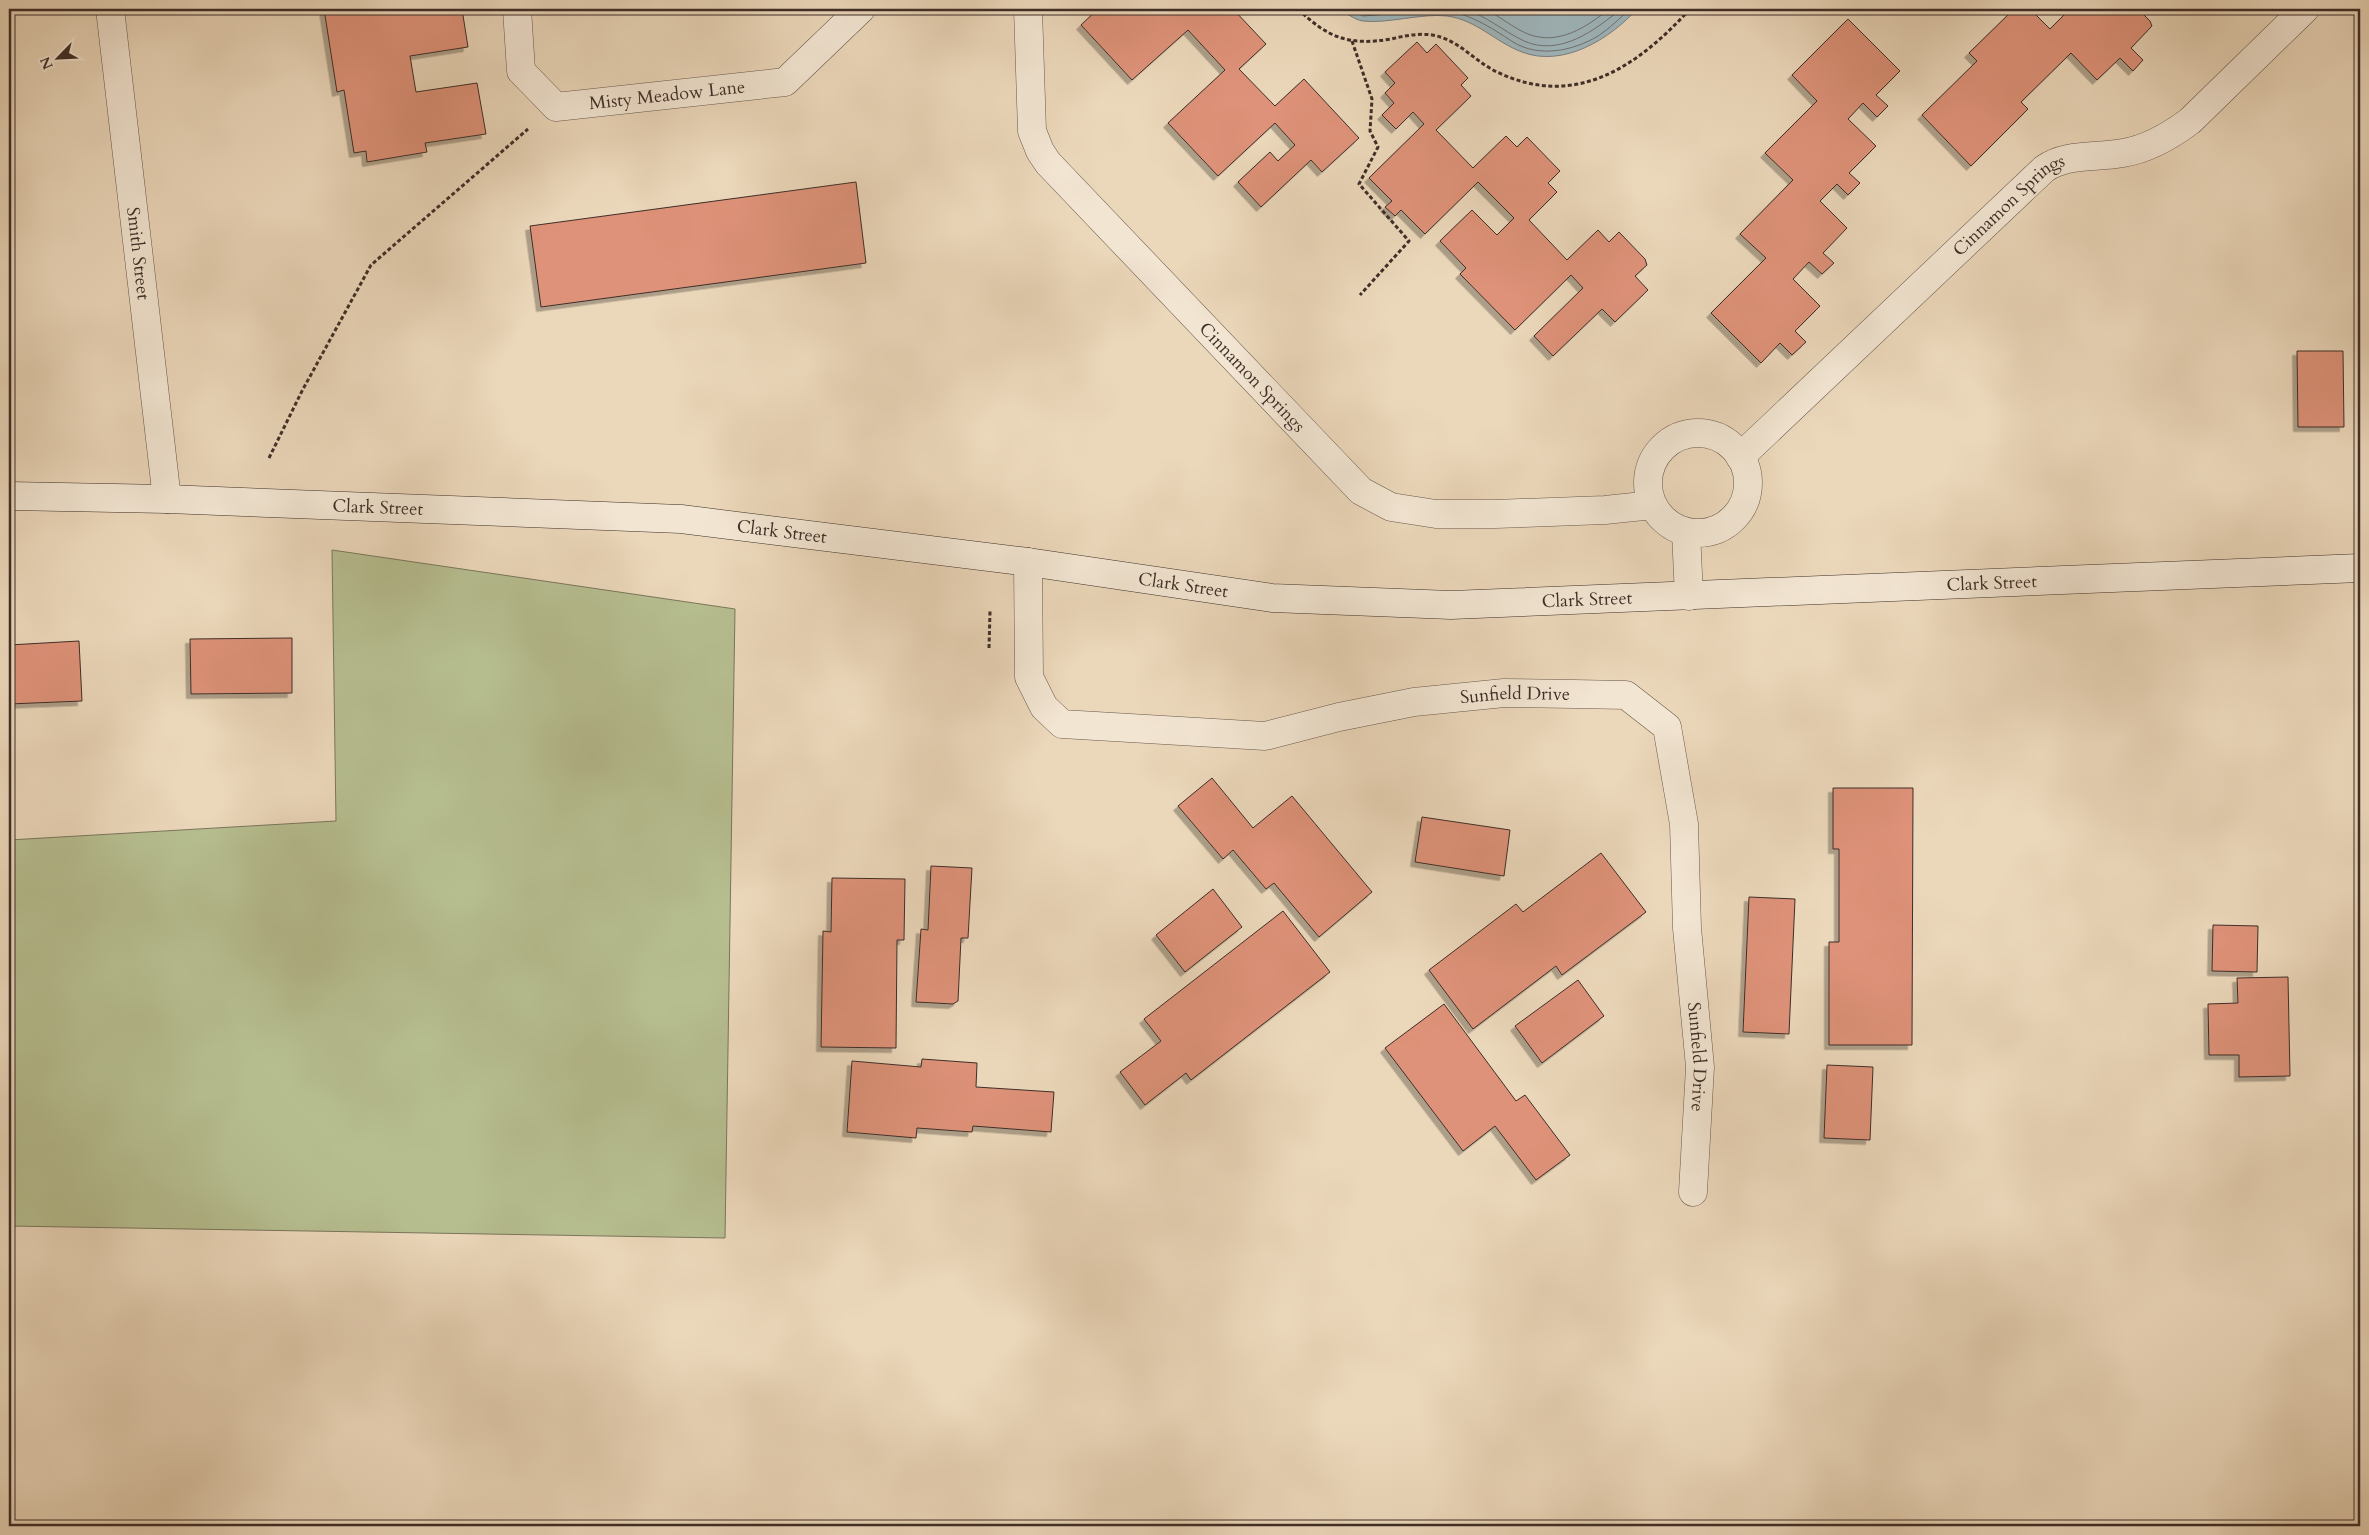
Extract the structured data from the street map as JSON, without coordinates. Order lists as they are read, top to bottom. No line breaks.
{"streets":{"street":["Misty Meadow Lane","Cinnamon Springs","Smith Street","Clark Street","Sunfield Drive"]},"crossings":[["Smith Street","Clark Street"],["Clark Street","Sunfield Drive"]],"north":"bottom left"}
